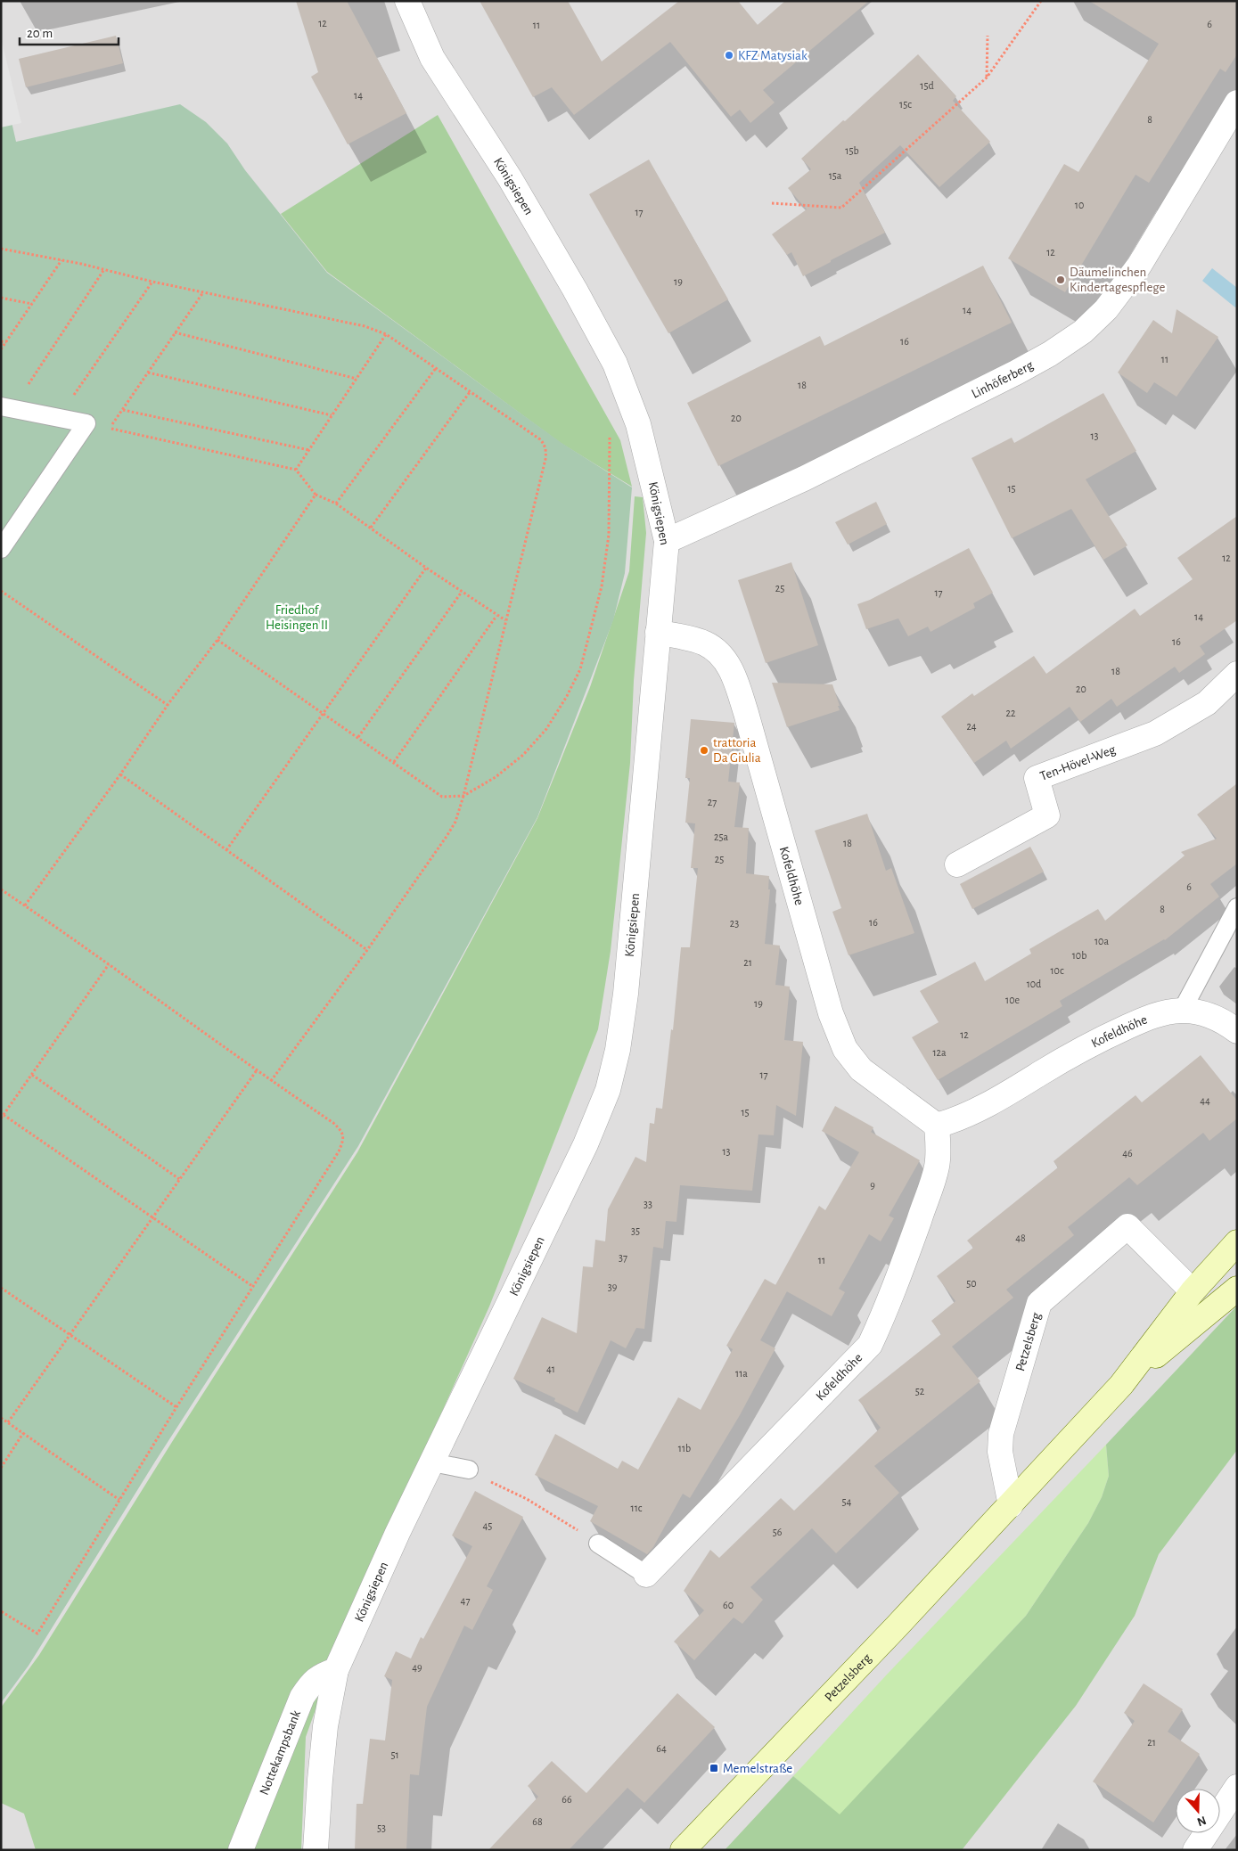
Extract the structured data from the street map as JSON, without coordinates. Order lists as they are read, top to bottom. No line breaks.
{"streets":{"main road":["Petzelsberg"],"street":["Königsiepen","Linhöferberg","Ten-Hövel-Weg","Kofeldhöhe","Nottekampsbank"]},"crossings":[["Königsiepen","Linhöferberg"],["Königsiepen","Kofeldhöhe"],["Königsiepen","Nottekampsbank"]],"parks":["Friedhof Heisingen II"],"places":{"other":["KFZ Matysiak","Däumelinchen Kindertagespflege","trattoria Da Giulia"],"transit":["Memelstraße"]},"house_numbers":["12","6","11","15d","14","15c","8","15b","15a","10","17","12","19","14","16","11","18","20","13","15","12","25","17","14","16","18","20","22","24","27","25a","18","25","6","8","16","23","10a","10b","21","10c","10d","10e","19","12","12a","17","44","15","13","46","9","33","35","48","37","11","50","39","41","11a","52","11b","54","11c","45","56","47","60","49","21","64","51","66","68","53"],"scale_bar":"20 m","north":"bottom"}
